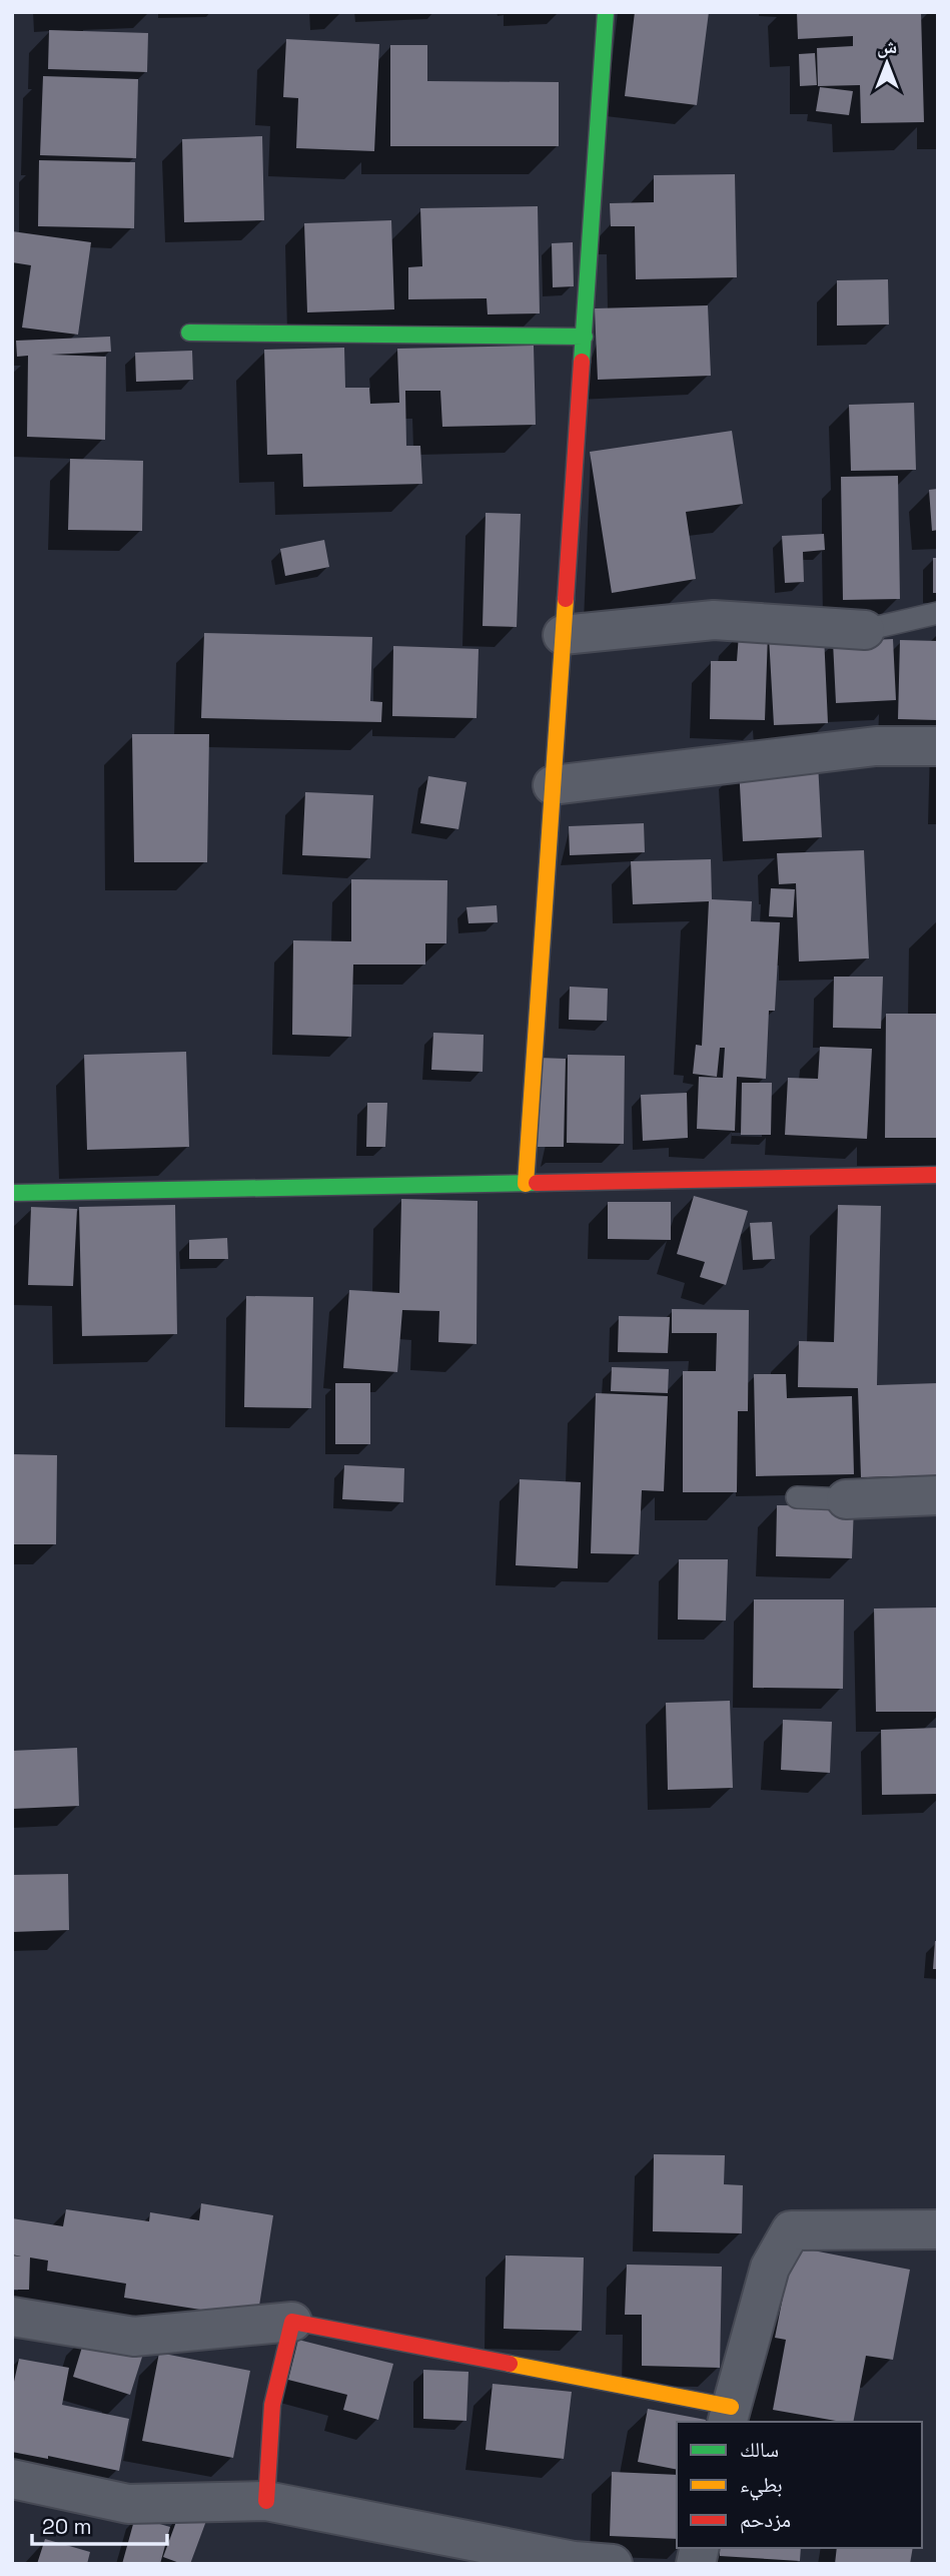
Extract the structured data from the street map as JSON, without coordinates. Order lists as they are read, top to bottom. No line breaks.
{"legend":["سالك","بطيء","مزدحم"],"scale_bar":"20 m","north":"top"}
